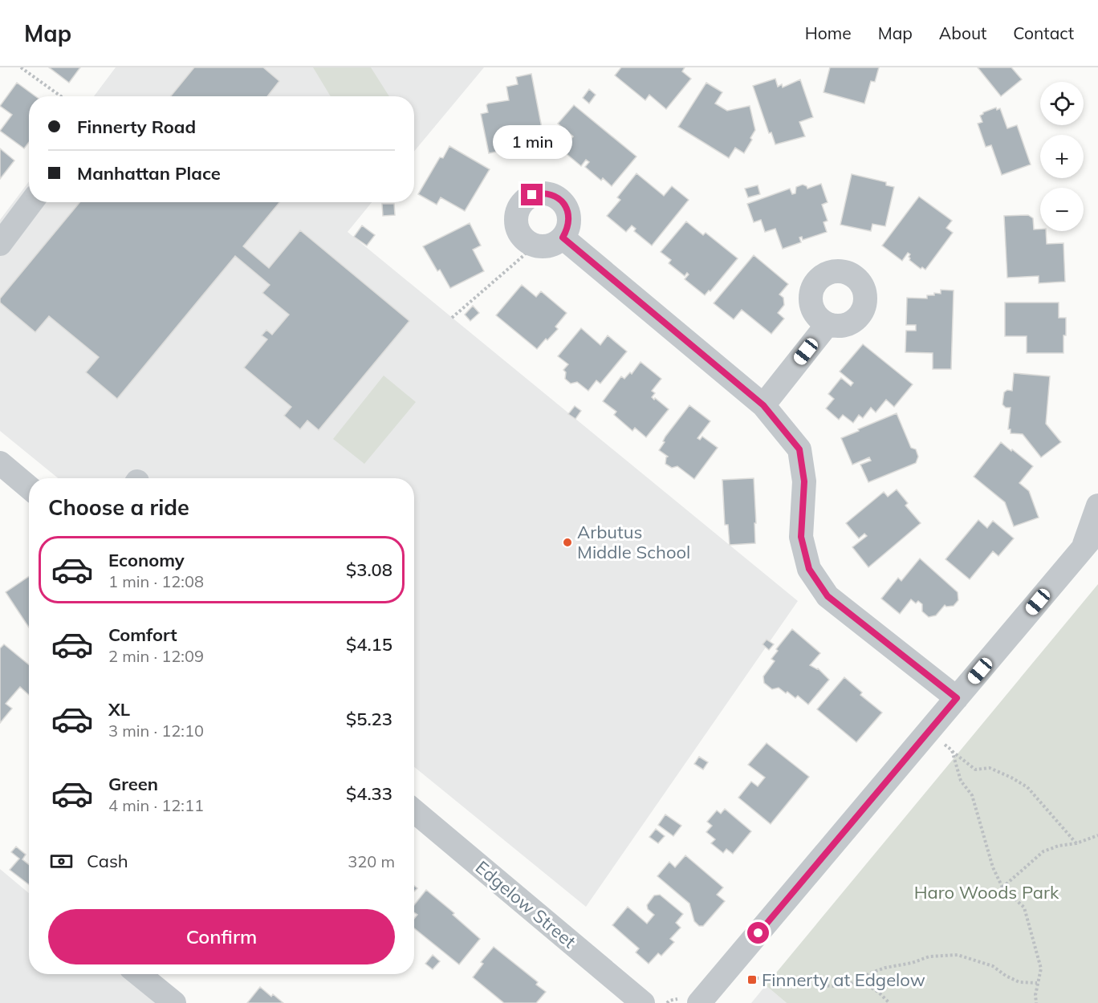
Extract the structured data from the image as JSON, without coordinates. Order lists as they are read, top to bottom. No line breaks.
{"streets":{"street":["Edgelow Street"]},"parks":["Haro Woods Park"],"places":{"other":["Arbutus Middle School"],"transit":["Finnerty at Edgelow"]},"page":{"header":"Map","nav":["Home","Map","About","Contact"],"map_buttons":["+","−"],"banner":["Finnerty Road","Manhattan Place"],"bubble":"1 min","heading":"Choose a ride","list":[{"name":"Economy","note":"1 min · 12:08","value":"$3.08"},{"name":"Comfort","note":"2 min · 12:09","value":"$4.15"},{"name":"XL","note":"3 min · 12:10","value":"$5.23"},{"name":"Green","note":"4 min · 12:11","value":"$4.33"}],"pay":["Cash","320 m"],"buttons":"Confirm"}}
